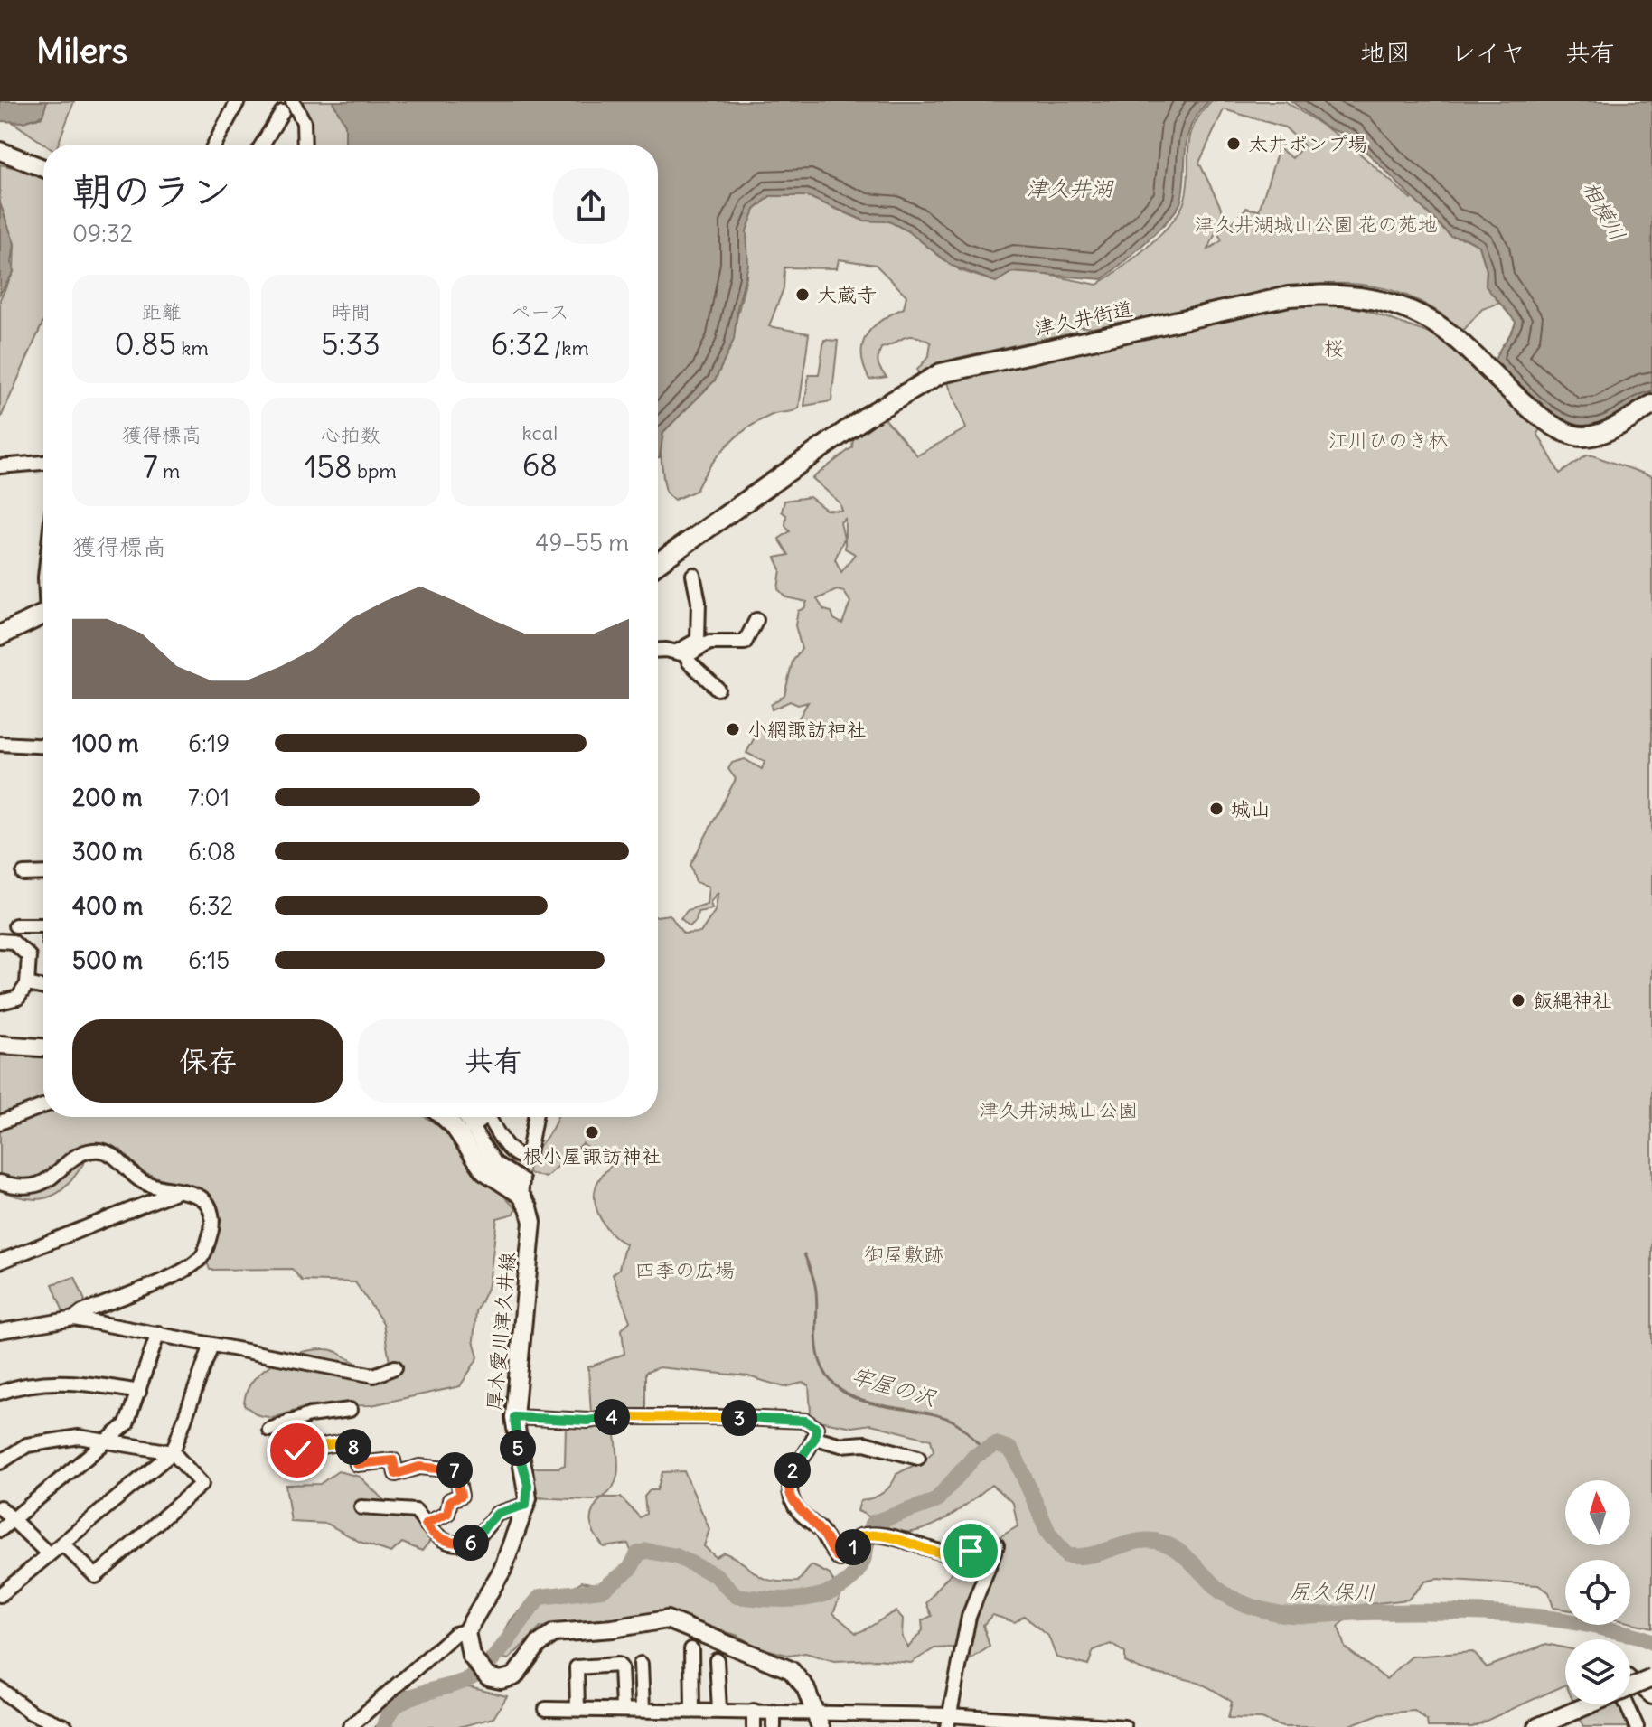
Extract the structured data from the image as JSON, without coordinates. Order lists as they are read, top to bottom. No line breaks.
{"streets":{"highway":["津久井街道"],"main road":["厚木愛川津久井線"]},"water":["津久井湖","相模川","牢屋の沢","尻久保川"],"parks":["津久井湖城山公園 花の苑地","桜","江川ひのき林","津久井湖城山公園","御屋敷跡","四季の広場"],"places":["太井ポンプ場","大蔵寺","小網諏訪神社","城山","飯縄神社","根小屋諏訪神社"],"north":"top","page":{"header":"Milers","nav":["地図","レイヤ","共有"],"heading":["朝のラン","09:32"],"stats":[["距離","0.85 km"],["時間","5:33"],["ペース","6:32 /km"],["獲得標高","7 m"],["心拍数","158 bpm"],["kcal","68"]],"chart":["獲得標高","49–55 m"],"list":[{"name":"100 m","note":"6:19"},{"name":"200 m","note":"7:01"},{"name":"300 m","note":"6:08"},{"name":"400 m","note":"6:32"},{"name":"500 m","note":"6:15"}],"buttons":["保存","共有"],"pins":["4","3","8","5","2","7","6","1"]}}
